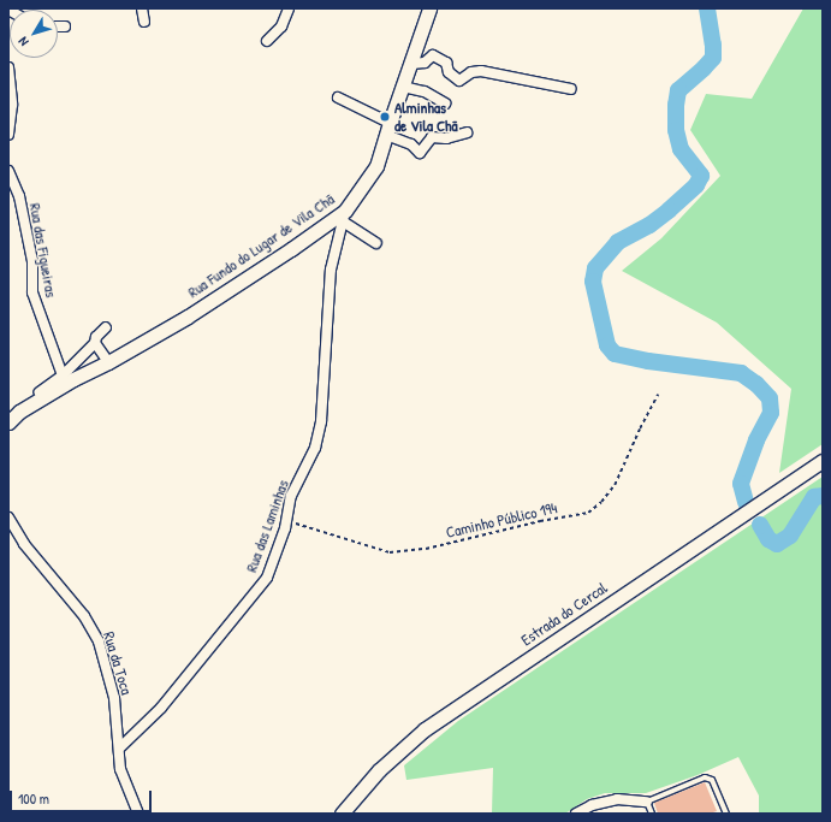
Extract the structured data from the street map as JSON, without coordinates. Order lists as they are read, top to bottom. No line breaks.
{"streets":{"street":["Rua Fundo do Lugar de Vila Chã","Rua das Figueiras","Rua das Laminhas","Estrada do Cercal","Rua da Toca"],"path":["Caminho Público 194"]},"crossings":[["Rua Fundo do Lugar de Vila Chã","Rua das Laminhas"],["Caminho Público 194","Rua das Laminhas"],["Rua das Laminhas","Rua da Toca"]],"places":["Alminhas de Vila Chã"],"scale_bar":"100 m","north":"bottom left"}
